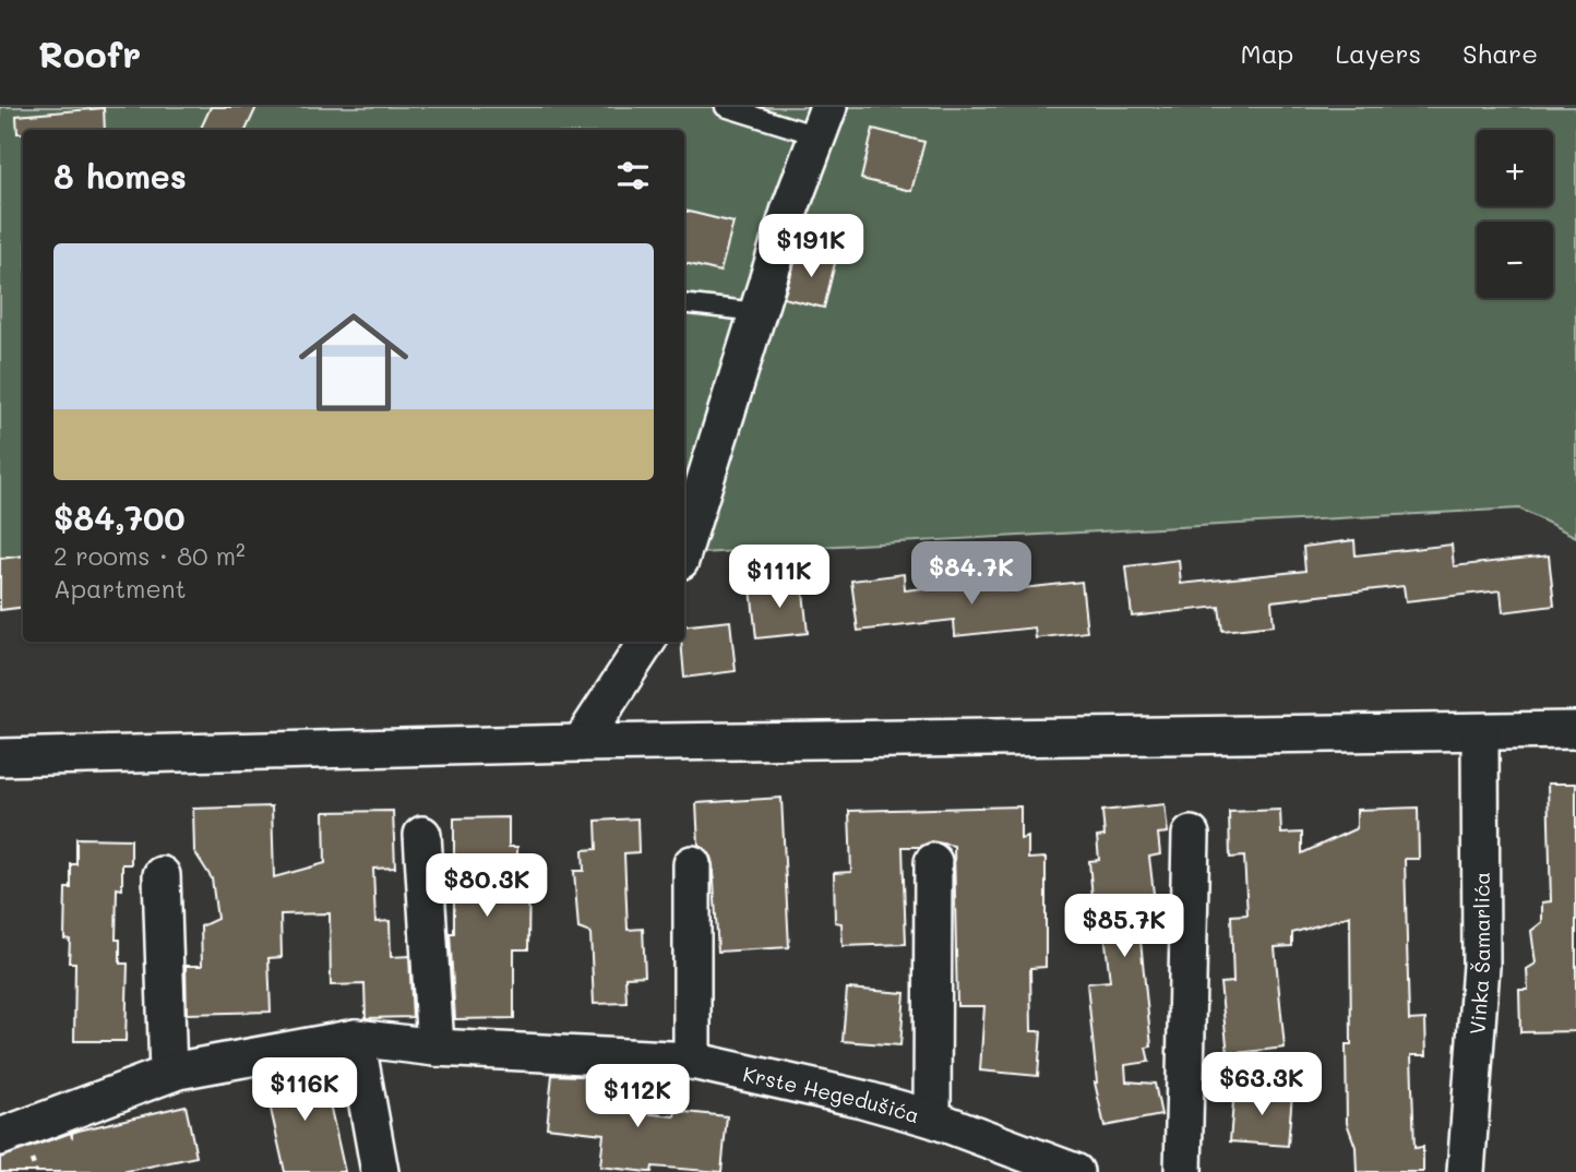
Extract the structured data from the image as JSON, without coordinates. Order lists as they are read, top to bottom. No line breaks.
{"streets":{"street":["Vinka Šamarlića","Krste Hegedušića"]},"page":{"header":"Roofr","nav":["Map","Layers","Share"],"map_buttons":["+","−"],"heading":"8 homes","price":["$191K","$84.7K","$111K","$80.3K","$85.7K","$63.3K","$116K","$112K"],"list":[{"name":"$84,700","note":"2 rooms · 80 m² · Apartment"}]}}
